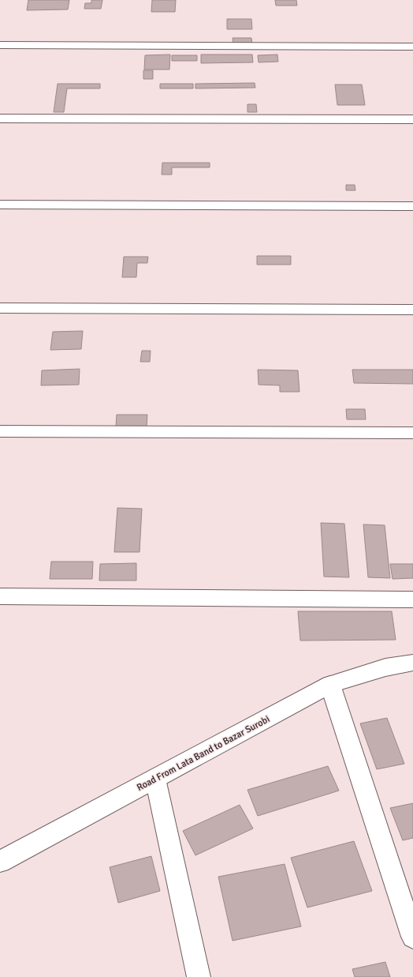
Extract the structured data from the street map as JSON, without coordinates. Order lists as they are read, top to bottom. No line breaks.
{"streets":{"street":["Road From Lata Band to Bazar Surobi"]}}
